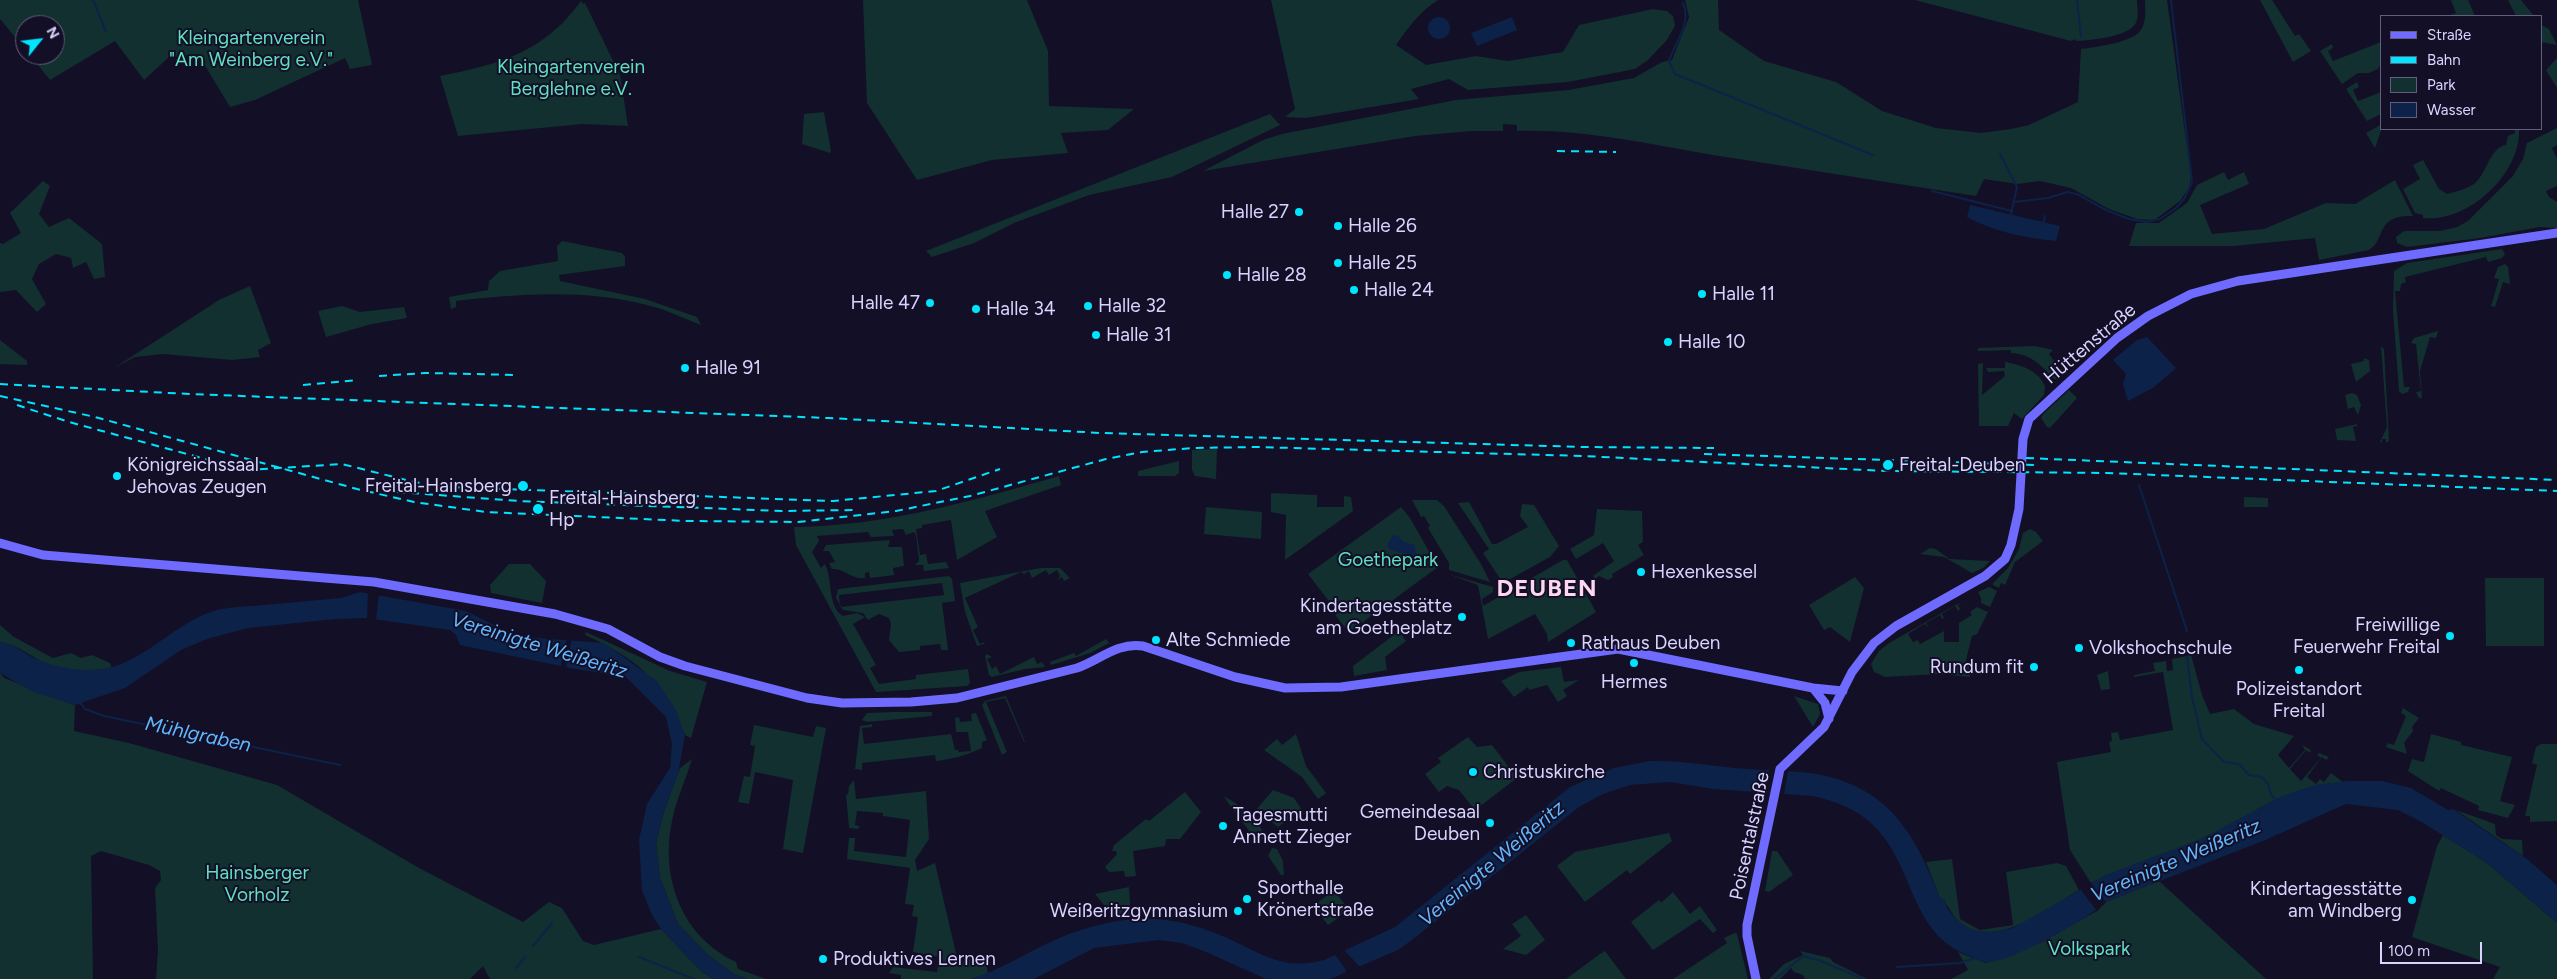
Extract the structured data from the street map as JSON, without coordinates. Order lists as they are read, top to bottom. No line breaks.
{"streets":{"main road":["Hüttenstraße","Poisentalstraße"]},"crossings":[["Hüttenstraße","Poisentalstraße"]],"districts":["DEUBEN"],"water":["Vereinigte Weißeritz","Mühlgraben"],"parks":["Kleingartenverein \"Am Weinberg e.V.\"","Kleingartenverein Berglehne e.V.","Goethepark","Hainsberger Vorholz","Volkspark"],"places":["Halle 27","Halle 26","Halle 25","Halle 28","Halle 24","Halle 11","Halle 47","Halle 32","Halle 34","Halle 31","Halle 10","Halle 91","Freital-Deuben","Königreichssaal Jehovas Zeugen","Freital-Hainsberg","Freital-Hainsberg Hp","Hexenkessel","Kindertagesstätte am Goetheplatz","Freiwillige Feuerwehr Freital","Alte Schmiede","Rathaus Deuben","Volkshochschule","Hermes","Rundum fit","Polizeistandort Freital","Christuskirche","Gemeindesaal Deuben","Tagesmutti Annett Zieger","Sporthalle Krönertstraße","Kindertagesstätte am Windberg","Weißeritzgymnasium","Produktives Lernen"],"legend":["Straße","Bahn","Park","Wasser"],"scale_bar":"100 m","north":"top right"}
